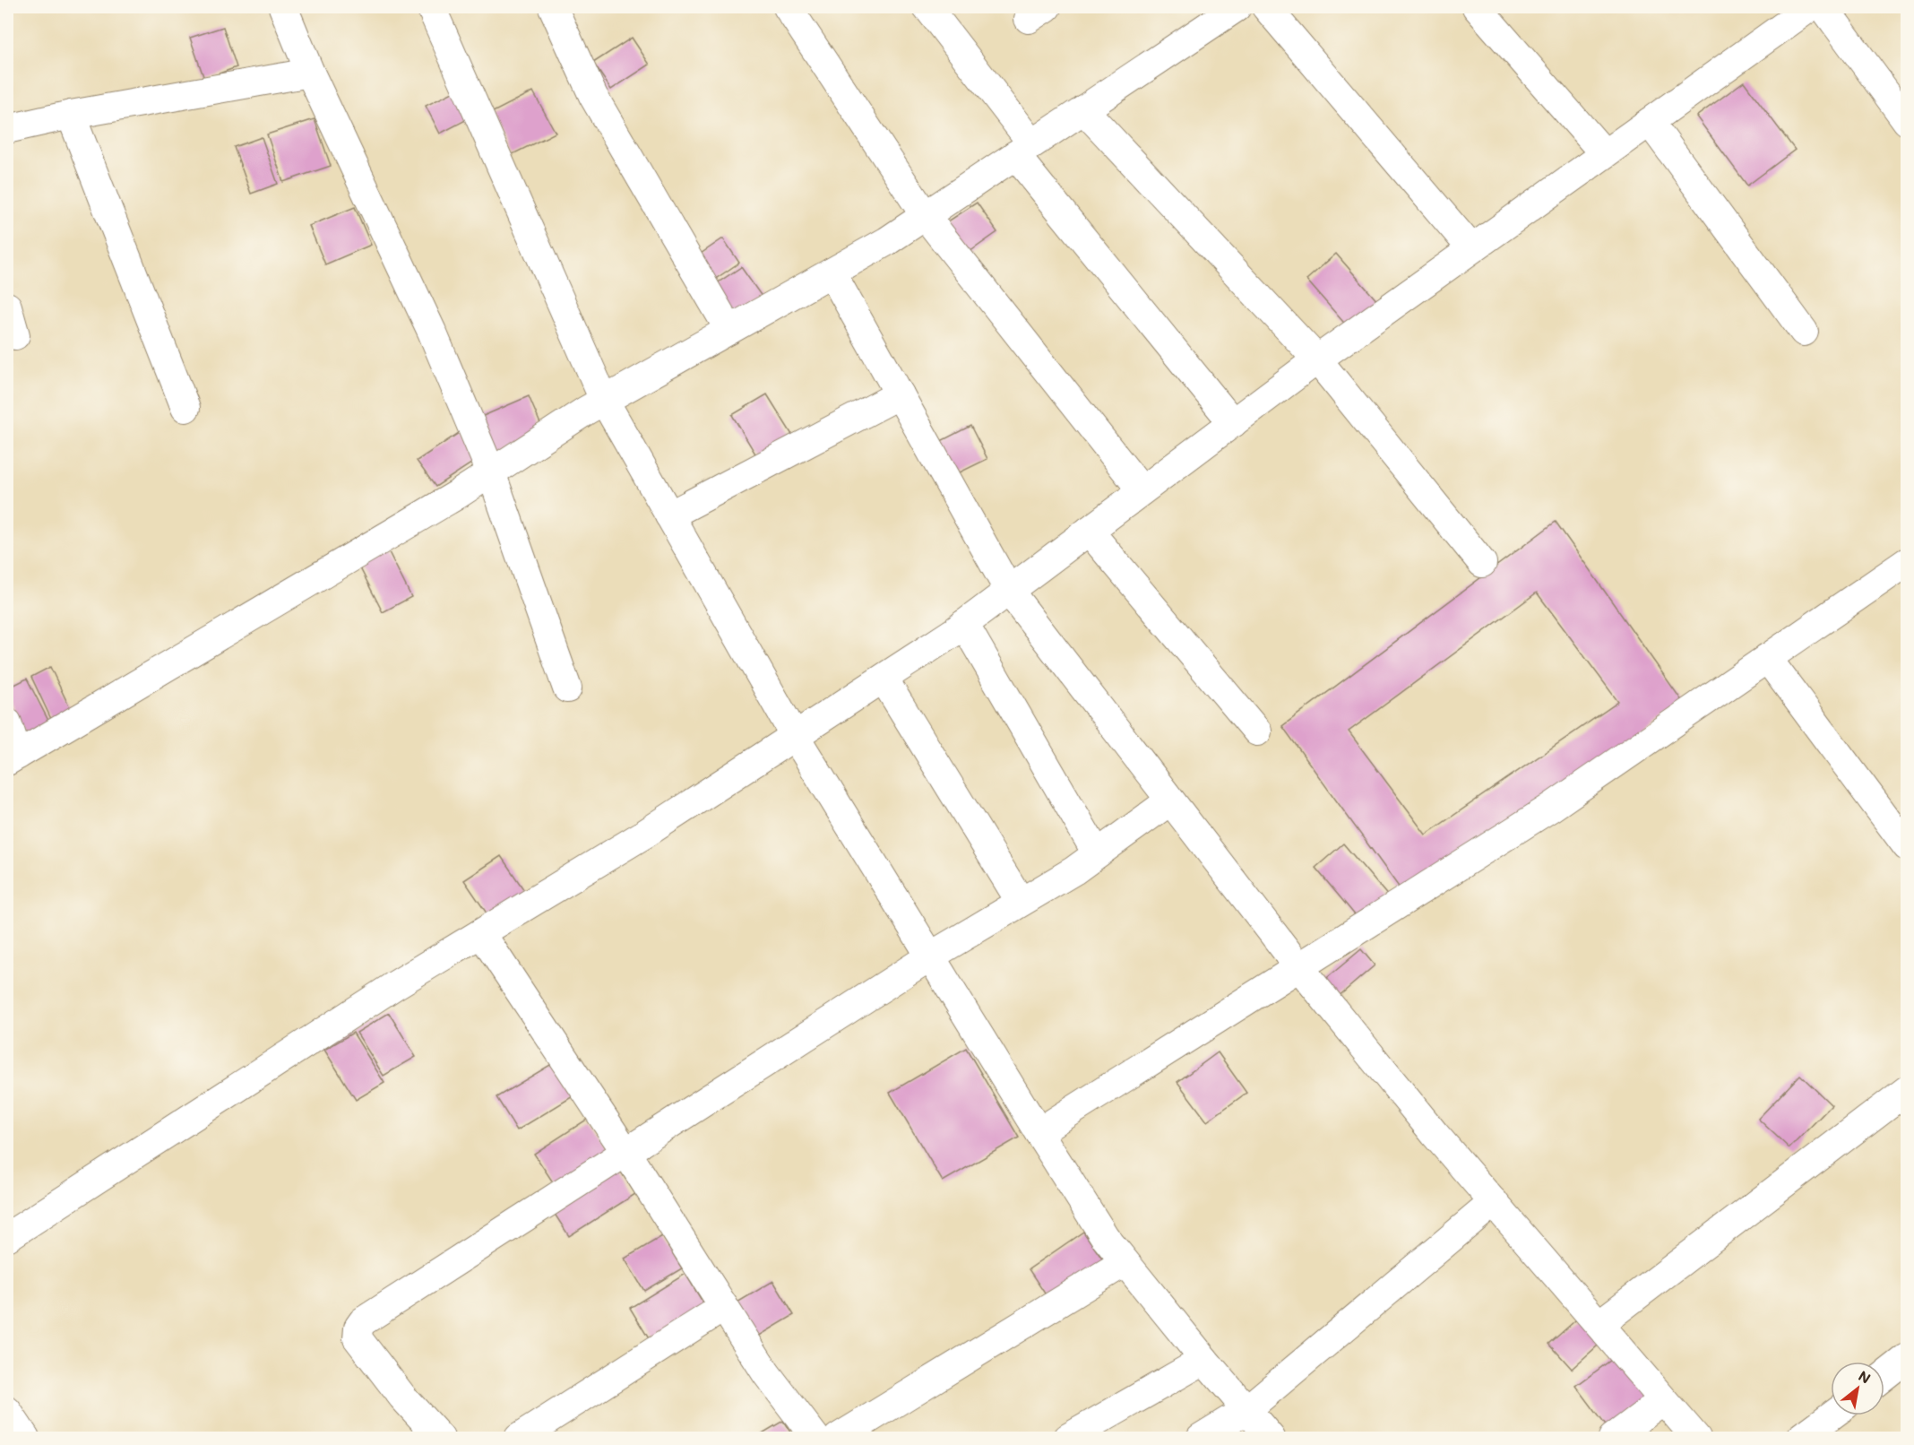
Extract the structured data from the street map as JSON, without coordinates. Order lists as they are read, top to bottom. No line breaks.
{"north":"top right"}
